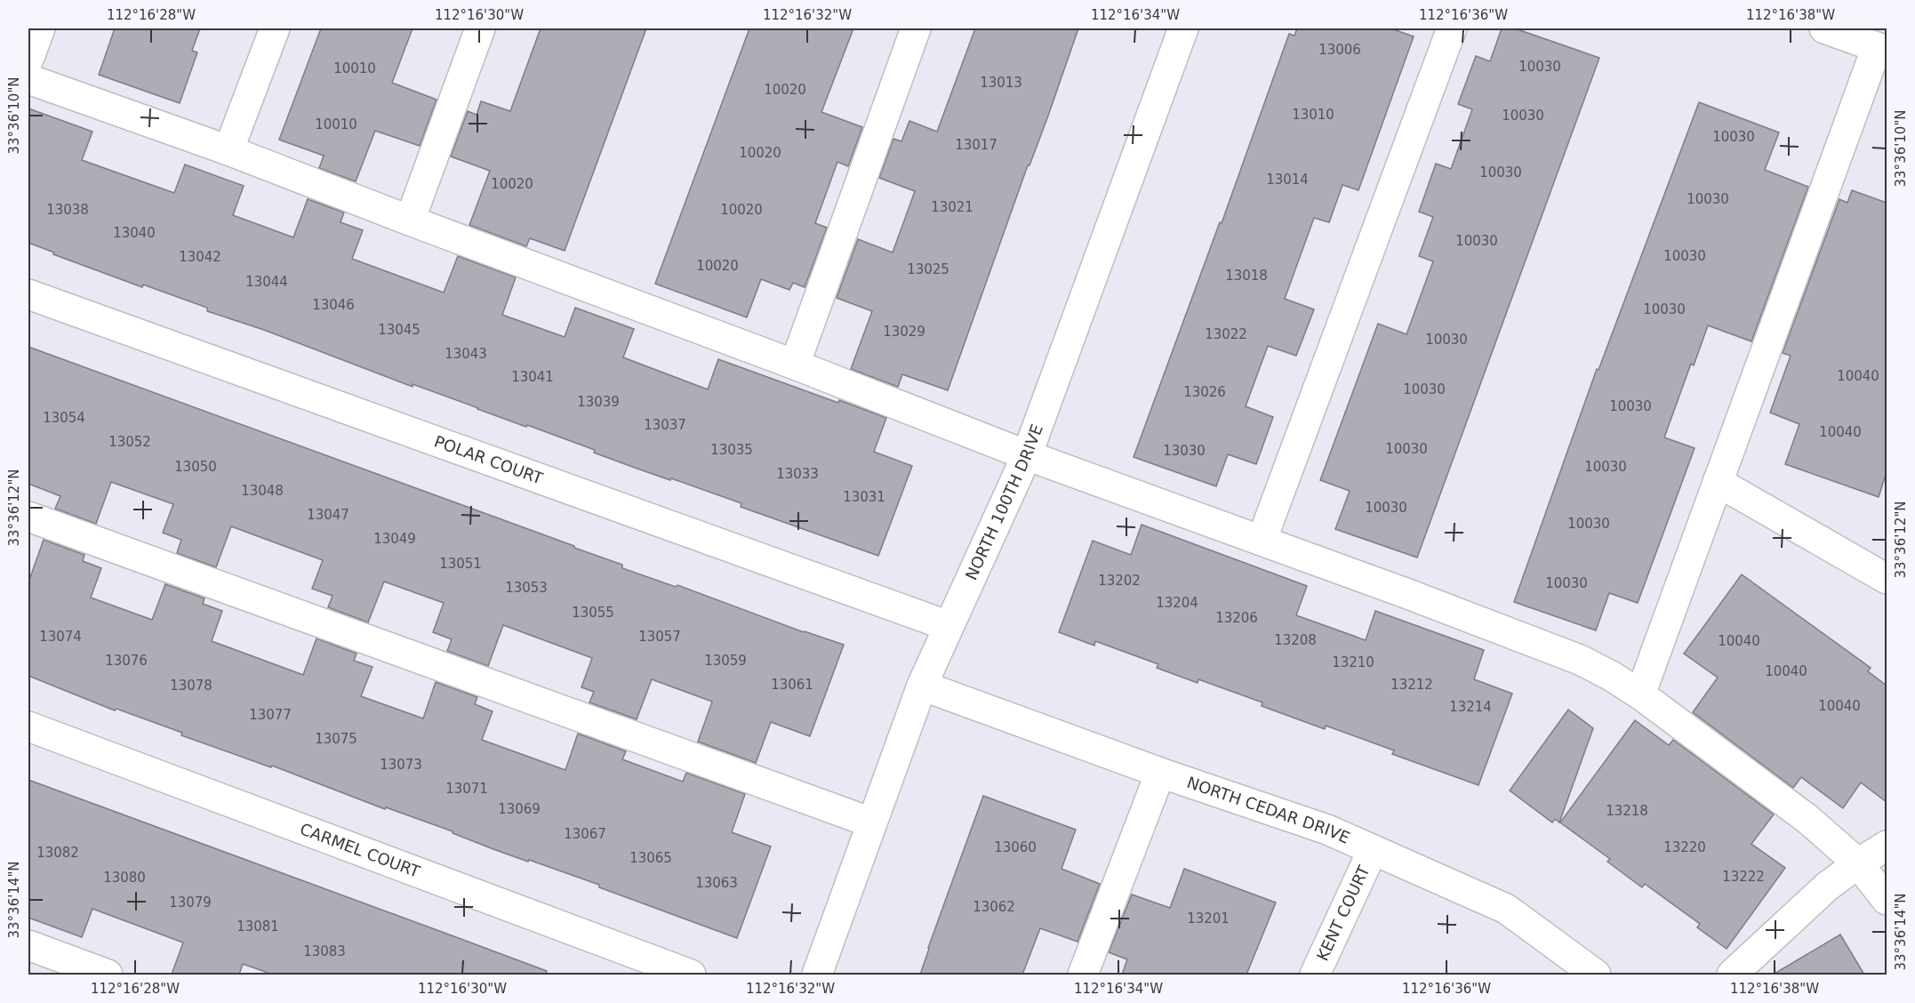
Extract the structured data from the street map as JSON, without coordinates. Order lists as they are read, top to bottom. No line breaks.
{"streets":{"street":["POLAR COURT","NORTH 100TH DRIVE","NORTH CEDAR DRIVE","CARMEL COURT","KENT COURT"]},"crossings":[["POLAR COURT","NORTH 100TH DRIVE"],["NORTH 100TH DRIVE","NORTH CEDAR DRIVE"],["NORTH CEDAR DRIVE","KENT COURT"]],"house_numbers":["13006","10030","10010","13013","10020","13010","10030","10010","10030","13017","10020","10030","13014","10020","10030","13021","13038","10020","13040","10030","10030","13042","10020","13025","13018","13044","13046","10030","13045","13029","13022","10030","13043","10040","13041","10030","13026","13039","10030","13054","13037","10040","13052","10030","13035","13030","13050","10030","13033","13048","13031","10030","13047","10030","13049","13051","13202","10030","13053","13204","13055","13206","13074","13057","13208","10040","13076","13059","13210","10040","13061","13212","13078","10040","13214","13077","13075","13073","13071","13069","13218","13067","13060","13220","13082","13065","13222","13080","13063","13079","13062","13201","13081","13083"],"coordinates":["112°16'28\"W","112°16'30\"W","112°16'32\"W","112°16'34\"W","112°16'36\"W","112°16'38\"W","33°36'10\"N","33°36'12\"N","33°36'14\"N"]}
